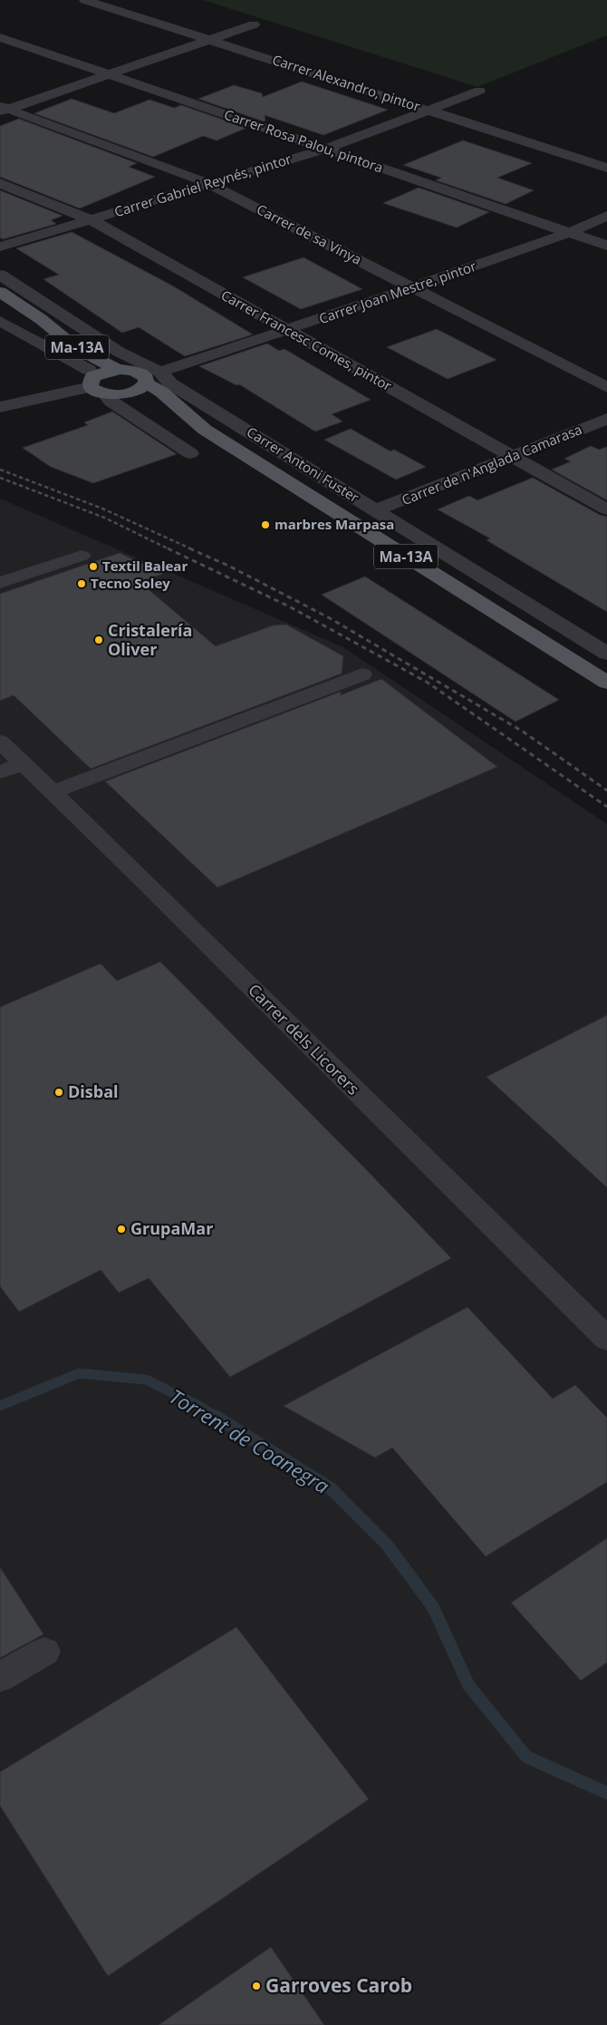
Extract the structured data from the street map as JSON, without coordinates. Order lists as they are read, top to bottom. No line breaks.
{"streets":{"main road":["Ma-13A"],"street":["Carrer Alexandro, pintor","Carrer Rosa Palou, pintora","Carrer Gabriel Reynés, pintor","Carrer de sa Vinya","Carrer Joan Mestre, pintor","Carrer Francesc Comes, pintor","Carrer Antoni Fuster","Carrer de n'Anglada Camarasa","Carrer dels Licorers"]},"crossings":[["Carrer Alexandro, pintor","Carrer Gabriel Reynés, pintor"],["Carrer Rosa Palou, pintora","Carrer Gabriel Reynés, pintor"],["Carrer Rosa Palou, pintora","Carrer Joan Mestre, pintor"],["Carrer Gabriel Reynés, pintor","Carrer de sa Vinya"],["Carrer Gabriel Reynés, pintor","Carrer Francesc Comes, pintor"],["Carrer de sa Vinya","Carrer Joan Mestre, pintor"],["Carrer Joan Mestre, pintor","Carrer Francesc Comes, pintor"],["Carrer Joan Mestre, pintor","Carrer Antoni Fuster"],["Carrer Francesc Comes, pintor","Carrer de n'Anglada Camarasa"],["Carrer Antoni Fuster","Carrer de n'Anglada Camarasa"]],"water":["Torrent de Coanegra"],"places":["marbres Marpasa","Textil Balear","Tecno Soley","Cristalería Oliver","Disbal","GrupaMar","Garroves Carob"]}
